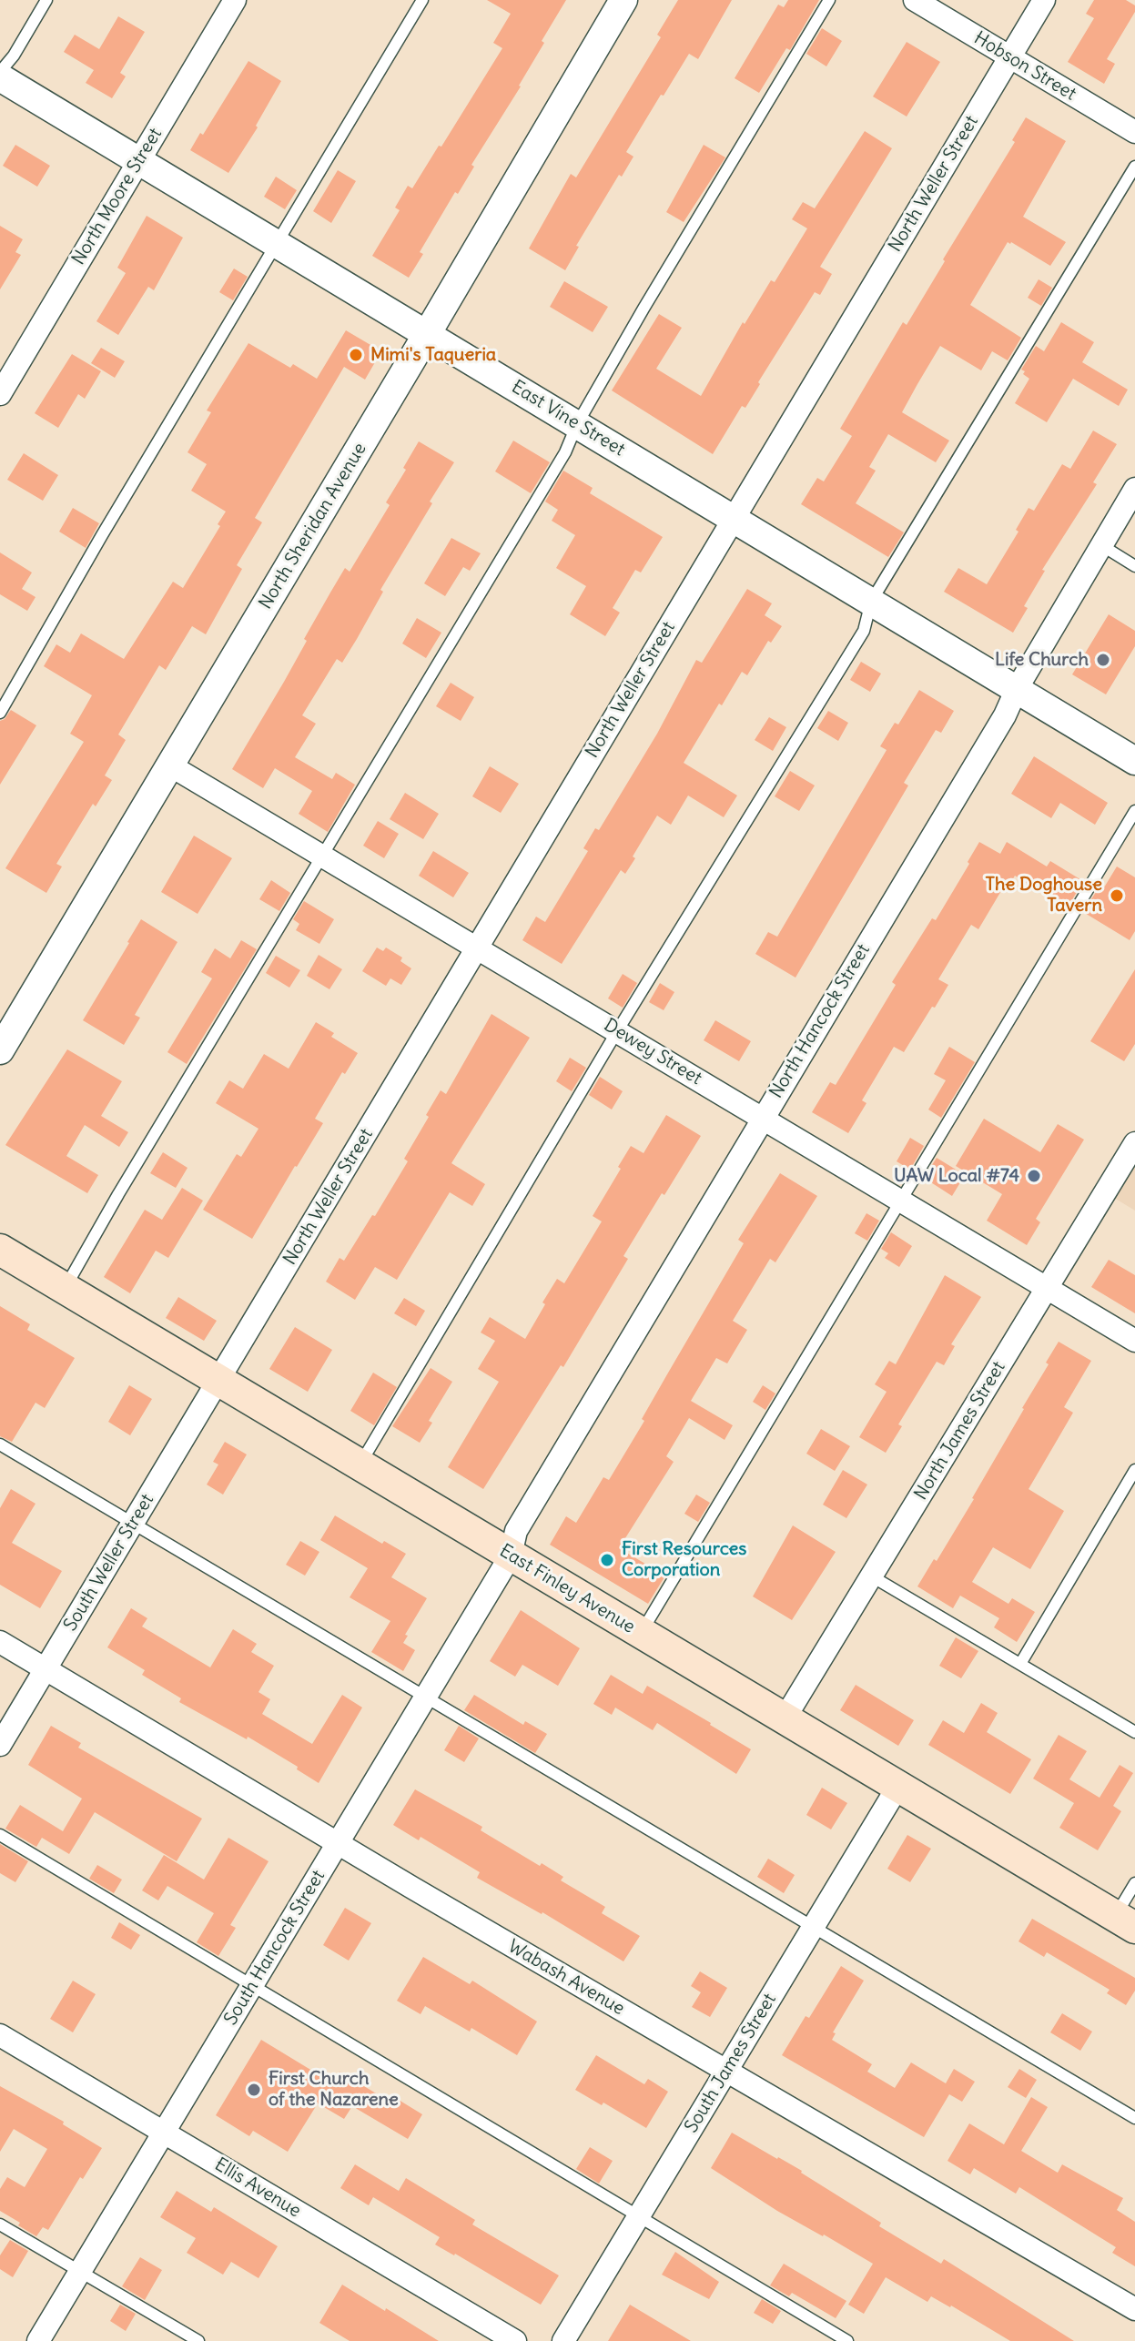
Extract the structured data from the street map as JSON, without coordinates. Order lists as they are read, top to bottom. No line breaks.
{"streets":{"main road":["East Finley Avenue"],"street":["Hobson Street","North Weller Street","North Moore Street","East Vine Street","North Sheridan Avenue","North Hancock Street","Dewey Street","North James Street","South Weller Street","South Hancock Street","Wabash Avenue","South James Street","Ellis Avenue"]},"crossings":[["Hobson Street","North Weller Street"],["North Weller Street","East Vine Street"],["North Weller Street","Dewey Street"],["North Weller Street","South Weller Street"],["North Weller Street","East Finley Avenue"],["North Moore Street","East Vine Street"],["East Vine Street","North Sheridan Avenue"],["East Vine Street","North Hancock Street"],["North Sheridan Avenue","Dewey Street"],["North Hancock Street","Dewey Street"],["North Hancock Street","East Finley Avenue"],["North Hancock Street","South Hancock Street"],["Dewey Street","North James Street"],["North James Street","East Finley Avenue"],["South Weller Street","East Finley Avenue"],["South Weller Street","Wabash Avenue"],["East Finley Avenue","South Hancock Street"],["East Finley Avenue","South James Street"],["South Hancock Street","Wabash Avenue"],["South Hancock Street","Ellis Avenue"],["Wabash Avenue","South James Street"]],"places":["Mimi's Taqueria","Life Church","The Doghouse Tavern","UAW Local #74","First Resources Corporation","First Church of the Nazarene"]}
